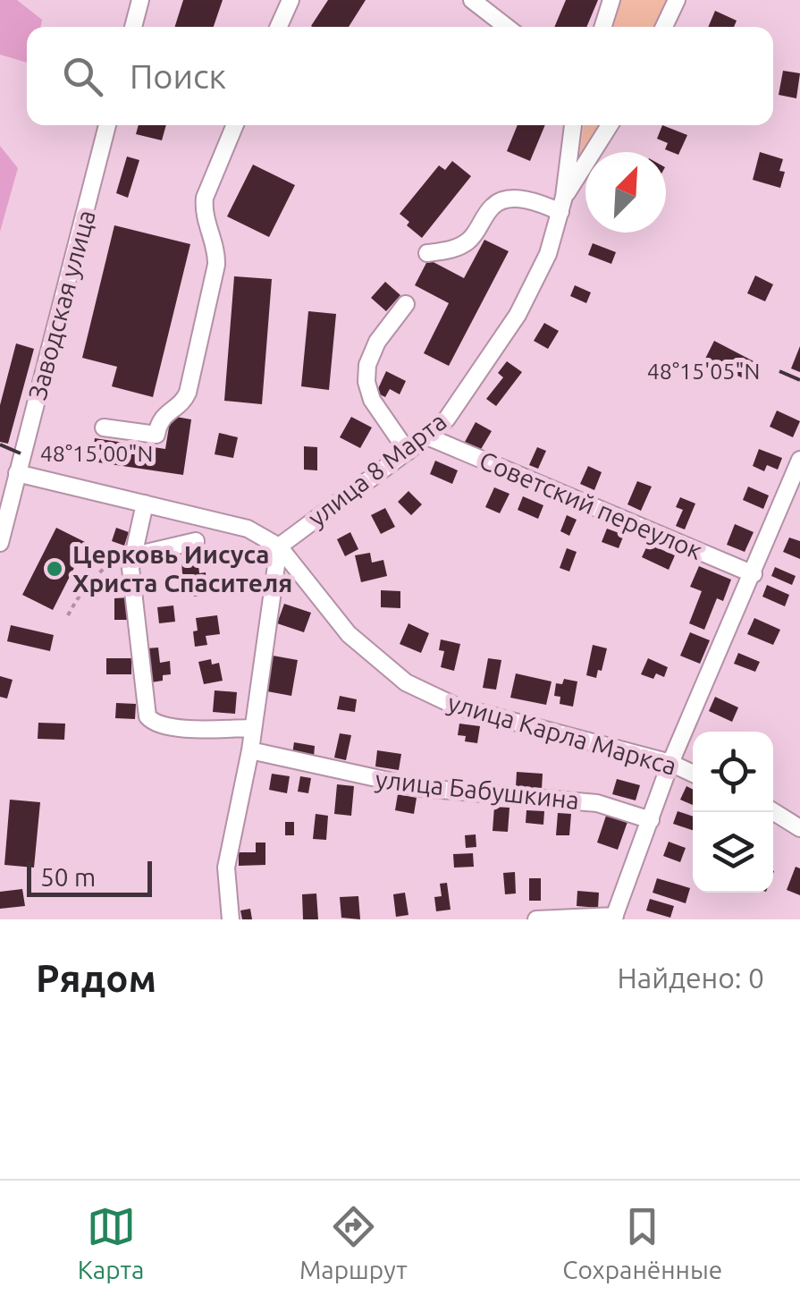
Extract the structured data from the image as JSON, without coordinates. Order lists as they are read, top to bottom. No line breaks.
{"streets":{"street":["Заводская улица","улица 8 Марта","Советский переулок","улица Карла Маркса","улица Бабушкина"]},"crossings":[["Заводская улица","улица Карла Маркса"],["улица 8 Марта","Советский переулок"],["улица 8 Марта","улица Карла Маркса"]],"places":["Церковь Иисуса Христа Спасителя"],"scale_bar":"50 m","north":"top right","page":{"search":"Поиск","scale":"50 m","heading":["Рядом","Найдено: 0"],"nav":["Карта","Маршрут","Сохранённые"]},"coordinates":["48°15'05\"N","48°15'00\"N"]}
